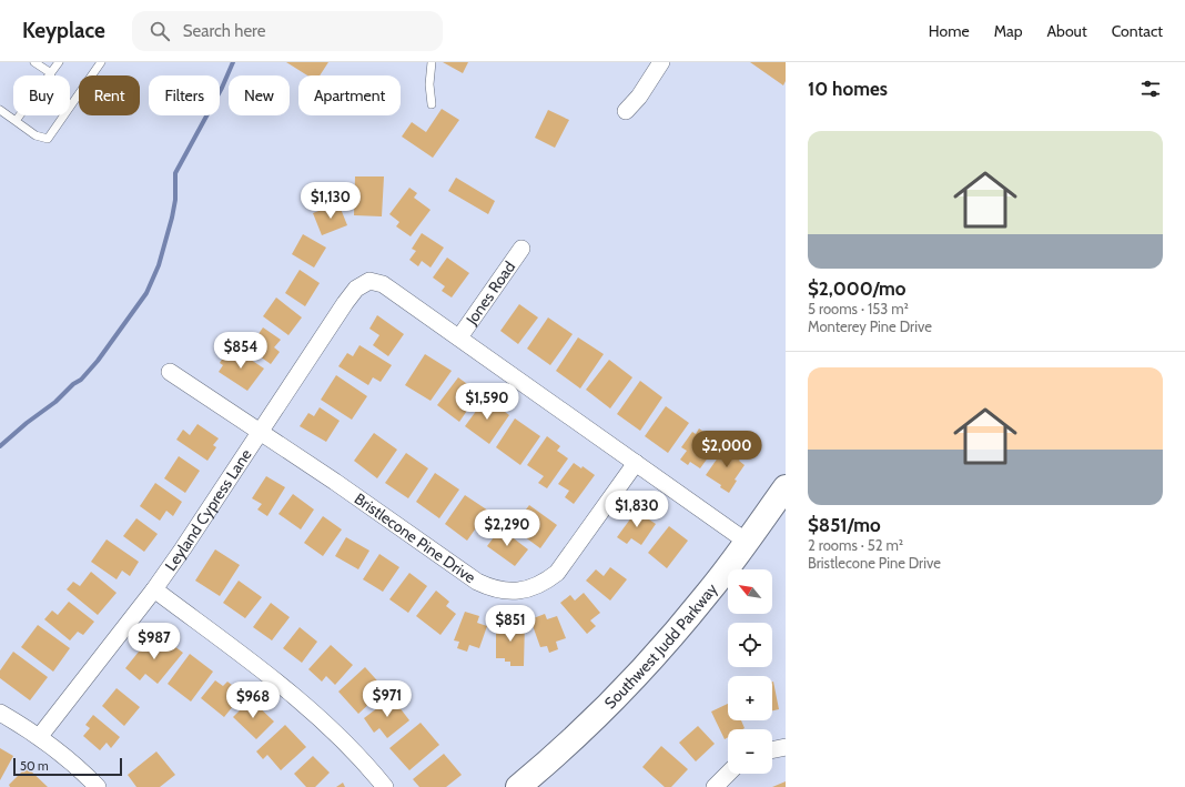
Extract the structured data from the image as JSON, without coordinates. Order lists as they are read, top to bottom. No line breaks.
{"streets":{"highway":["Southwest Judd Parkway"],"street":["Jones Road","Leyland Cypress Lane","Bristlecone Pine Drive"]},"crossings":[["Jones Road","Leyland Cypress Lane"],["Leyland Cypress Lane","Bristlecone Pine Drive"]],"scale_bar":"50 m","north":"top left","page":{"header":"Keyplace","search":"Search here","nav":["Home","Map","About","Contact"],"heading":"10 homes","chip":["Buy","Rent","Filters","New","Apartment"],"list":[{"name":"$2,000/mo","note":"5 rooms · 153 m² · Monterey Pine Drive"},{"name":"$851/mo","note":"2 rooms · 52 m² · Bristlecone Pine Drive"}],"price":["$1,130","$854","$1,590","$2,000","$1,830","$2,290","$851","$987","$971","$968"],"map_buttons":["+","−"],"scale":"50 m"}}
